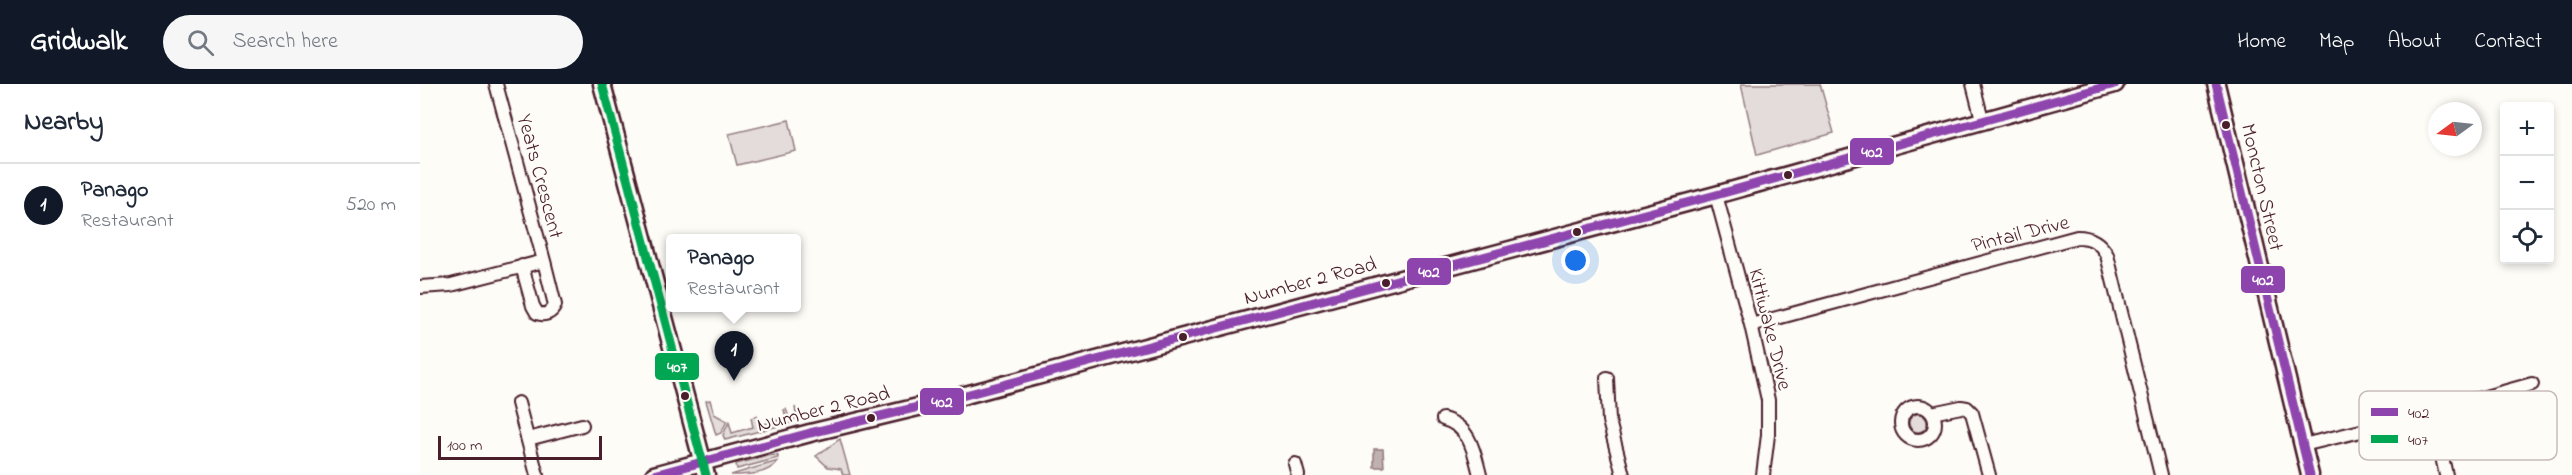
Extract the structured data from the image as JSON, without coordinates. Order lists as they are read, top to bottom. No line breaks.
{"streets":{"street":["Yeats Crescent","Moncton Street","Pintail Drive","Number 2 Road","Kittiwake Drive"]},"crossings":[["Pintail Drive","Kittiwake Drive"],["Number 2 Road","Kittiwake Drive"]],"lines":["transit line 402","transit line 407"],"legend":["402","407"],"scale_bar":"100 m","north":"left","page":{"header":"Gridwalk","search":"Search here","nav":["Home","Map","About","Contact"],"heading":"Nearby","map_buttons":["+","−"],"list":[{"mark":"1","name":"Panago","note":"Restaurant","value":"520 m"}],"popup":["Panago","Restaurant"],"pins":"1","scale":"100 m"}}
